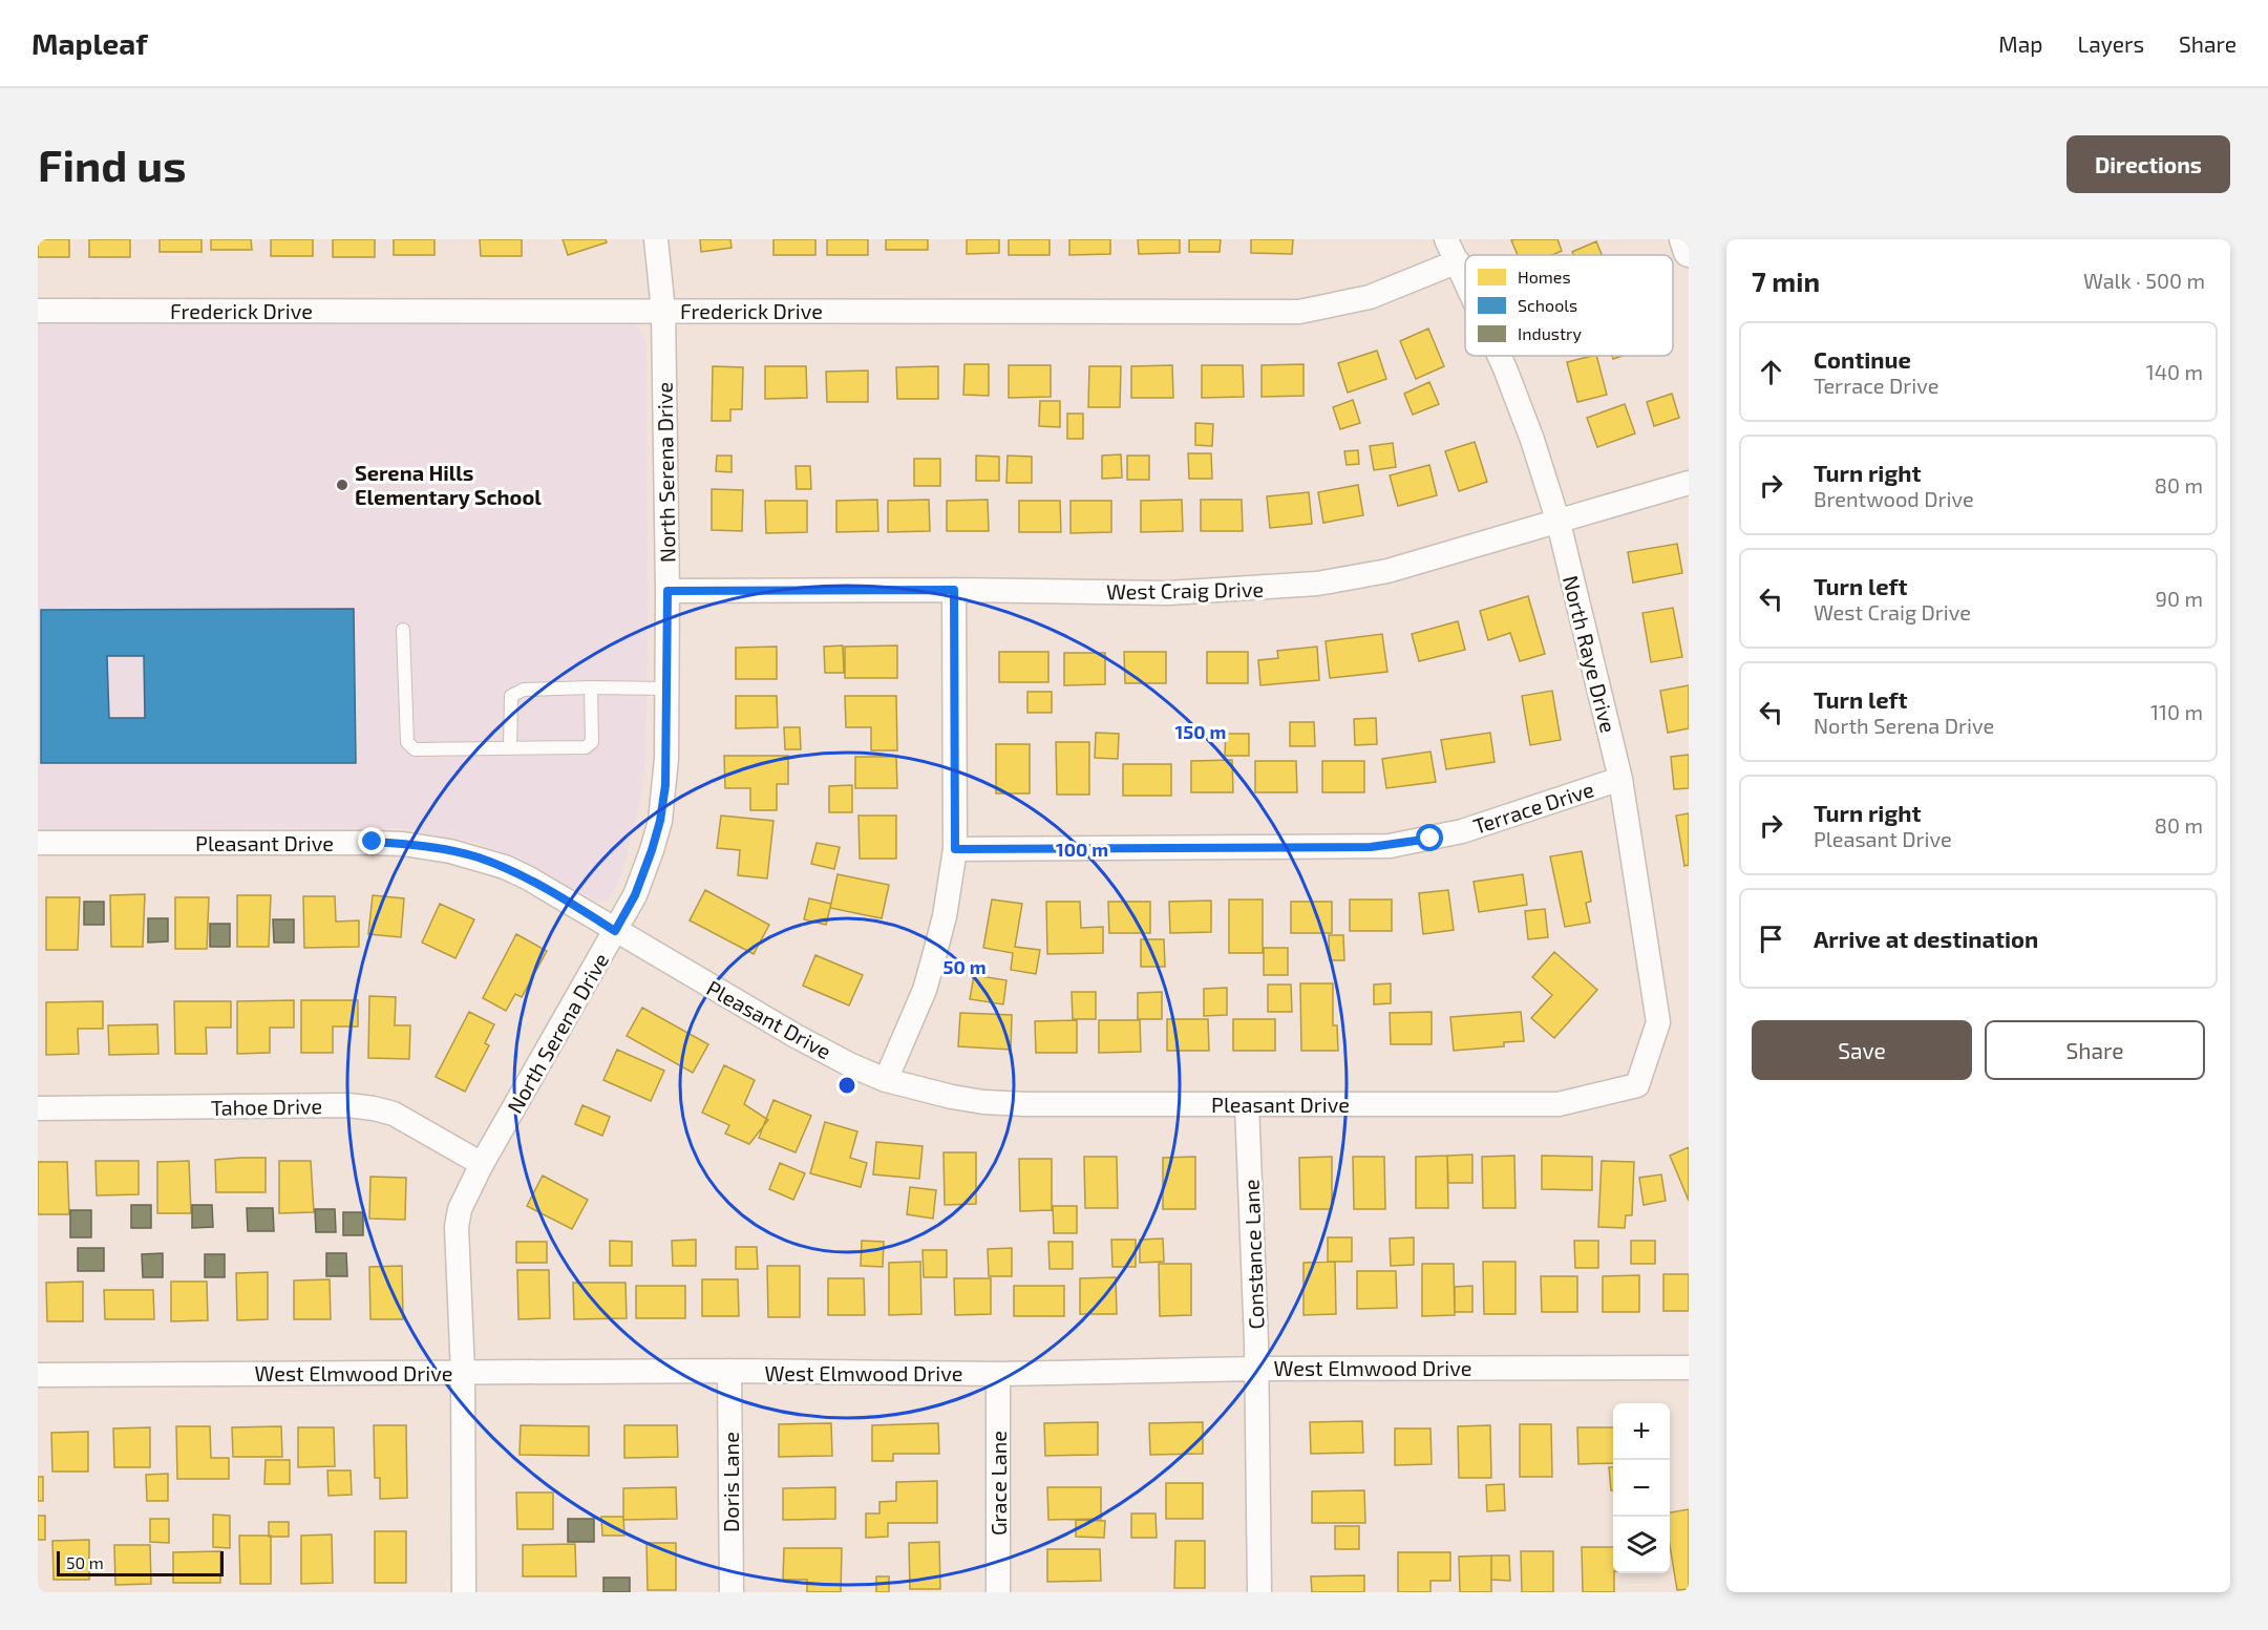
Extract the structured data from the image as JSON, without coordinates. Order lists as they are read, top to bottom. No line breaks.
{"streets":{"street":["Frederick Drive","North Serena Drive","West Craig Drive","North Raye Drive","Terrace Drive","Pleasant Drive","Tahoe Drive","Constance Lane","West Elmwood Drive","Doris Lane","Grace Lane"]},"crossings":[["Frederick Drive","North Serena Drive"],["Frederick Drive","North Raye Drive"],["North Serena Drive","West Craig Drive"],["North Serena Drive","Pleasant Drive"],["North Serena Drive","Tahoe Drive"],["North Serena Drive","West Elmwood Drive"],["West Craig Drive","North Raye Drive"],["North Raye Drive","Terrace Drive"],["North Raye Drive","Pleasant Drive"],["Pleasant Drive","Constance Lane"],["Constance Lane","West Elmwood Drive"],["West Elmwood Drive","Doris Lane"],["West Elmwood Drive","Grace Lane"]],"places":["Serena Hills Elementary School"],"legend":["Homes","Schools","Industry"],"scale_bar":"50 m","page":{"header":"Mapleaf","nav":["Map","Layers","Share"],"buttons":["Directions",["Save","Share"]],"title":"Find us","heading":["7 min","Walk · 500 m"],"list":[["Continue","Terrace Drive","140 m"],["Turn right","Brentwood Drive","80 m"],["Turn left","West Craig Drive","90 m"],["Turn left","North Serena Drive","110 m"],["Turn right","Pleasant Drive","80 m"],"Arrive at destination"],"map_buttons":["+","−"],"scale":"50 m"},"rings":["150 m","100 m","50 m"]}
